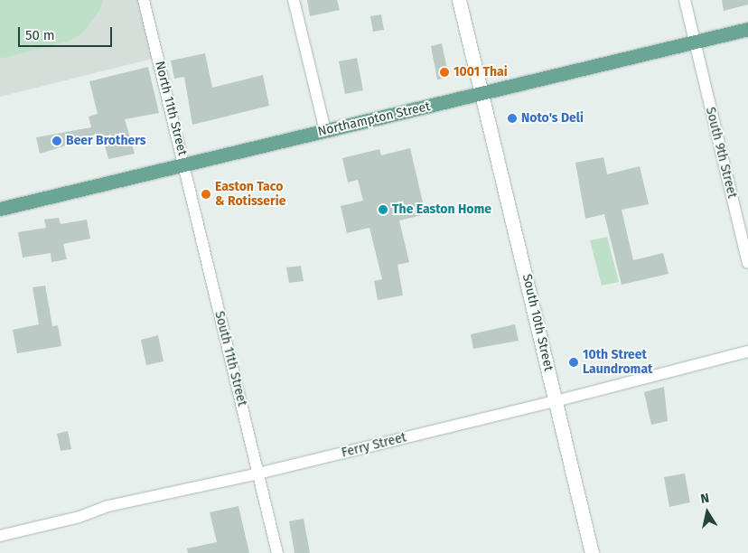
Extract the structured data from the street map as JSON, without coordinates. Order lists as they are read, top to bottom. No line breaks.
{"streets":{"main road":["Northampton Street"],"street":["North 11th Street","South 9th Street","South 10th Street","South 11th Street","Ferry Street"]},"crossings":[["North 11th Street","Northampton Street"],["North 11th Street","South 11th Street"],["Northampton Street","South 9th Street"],["Northampton Street","South 10th Street"],["Northampton Street","South 11th Street"],["South 10th Street","Ferry Street"],["South 11th Street","Ferry Street"]],"places":["1001 Thai","Noto's Deli","Beer Brothers","Easton Taco & Rotisserie","The Easton Home","10th Street Laundromat"],"scale_bar":"50 m","north":"top"}
